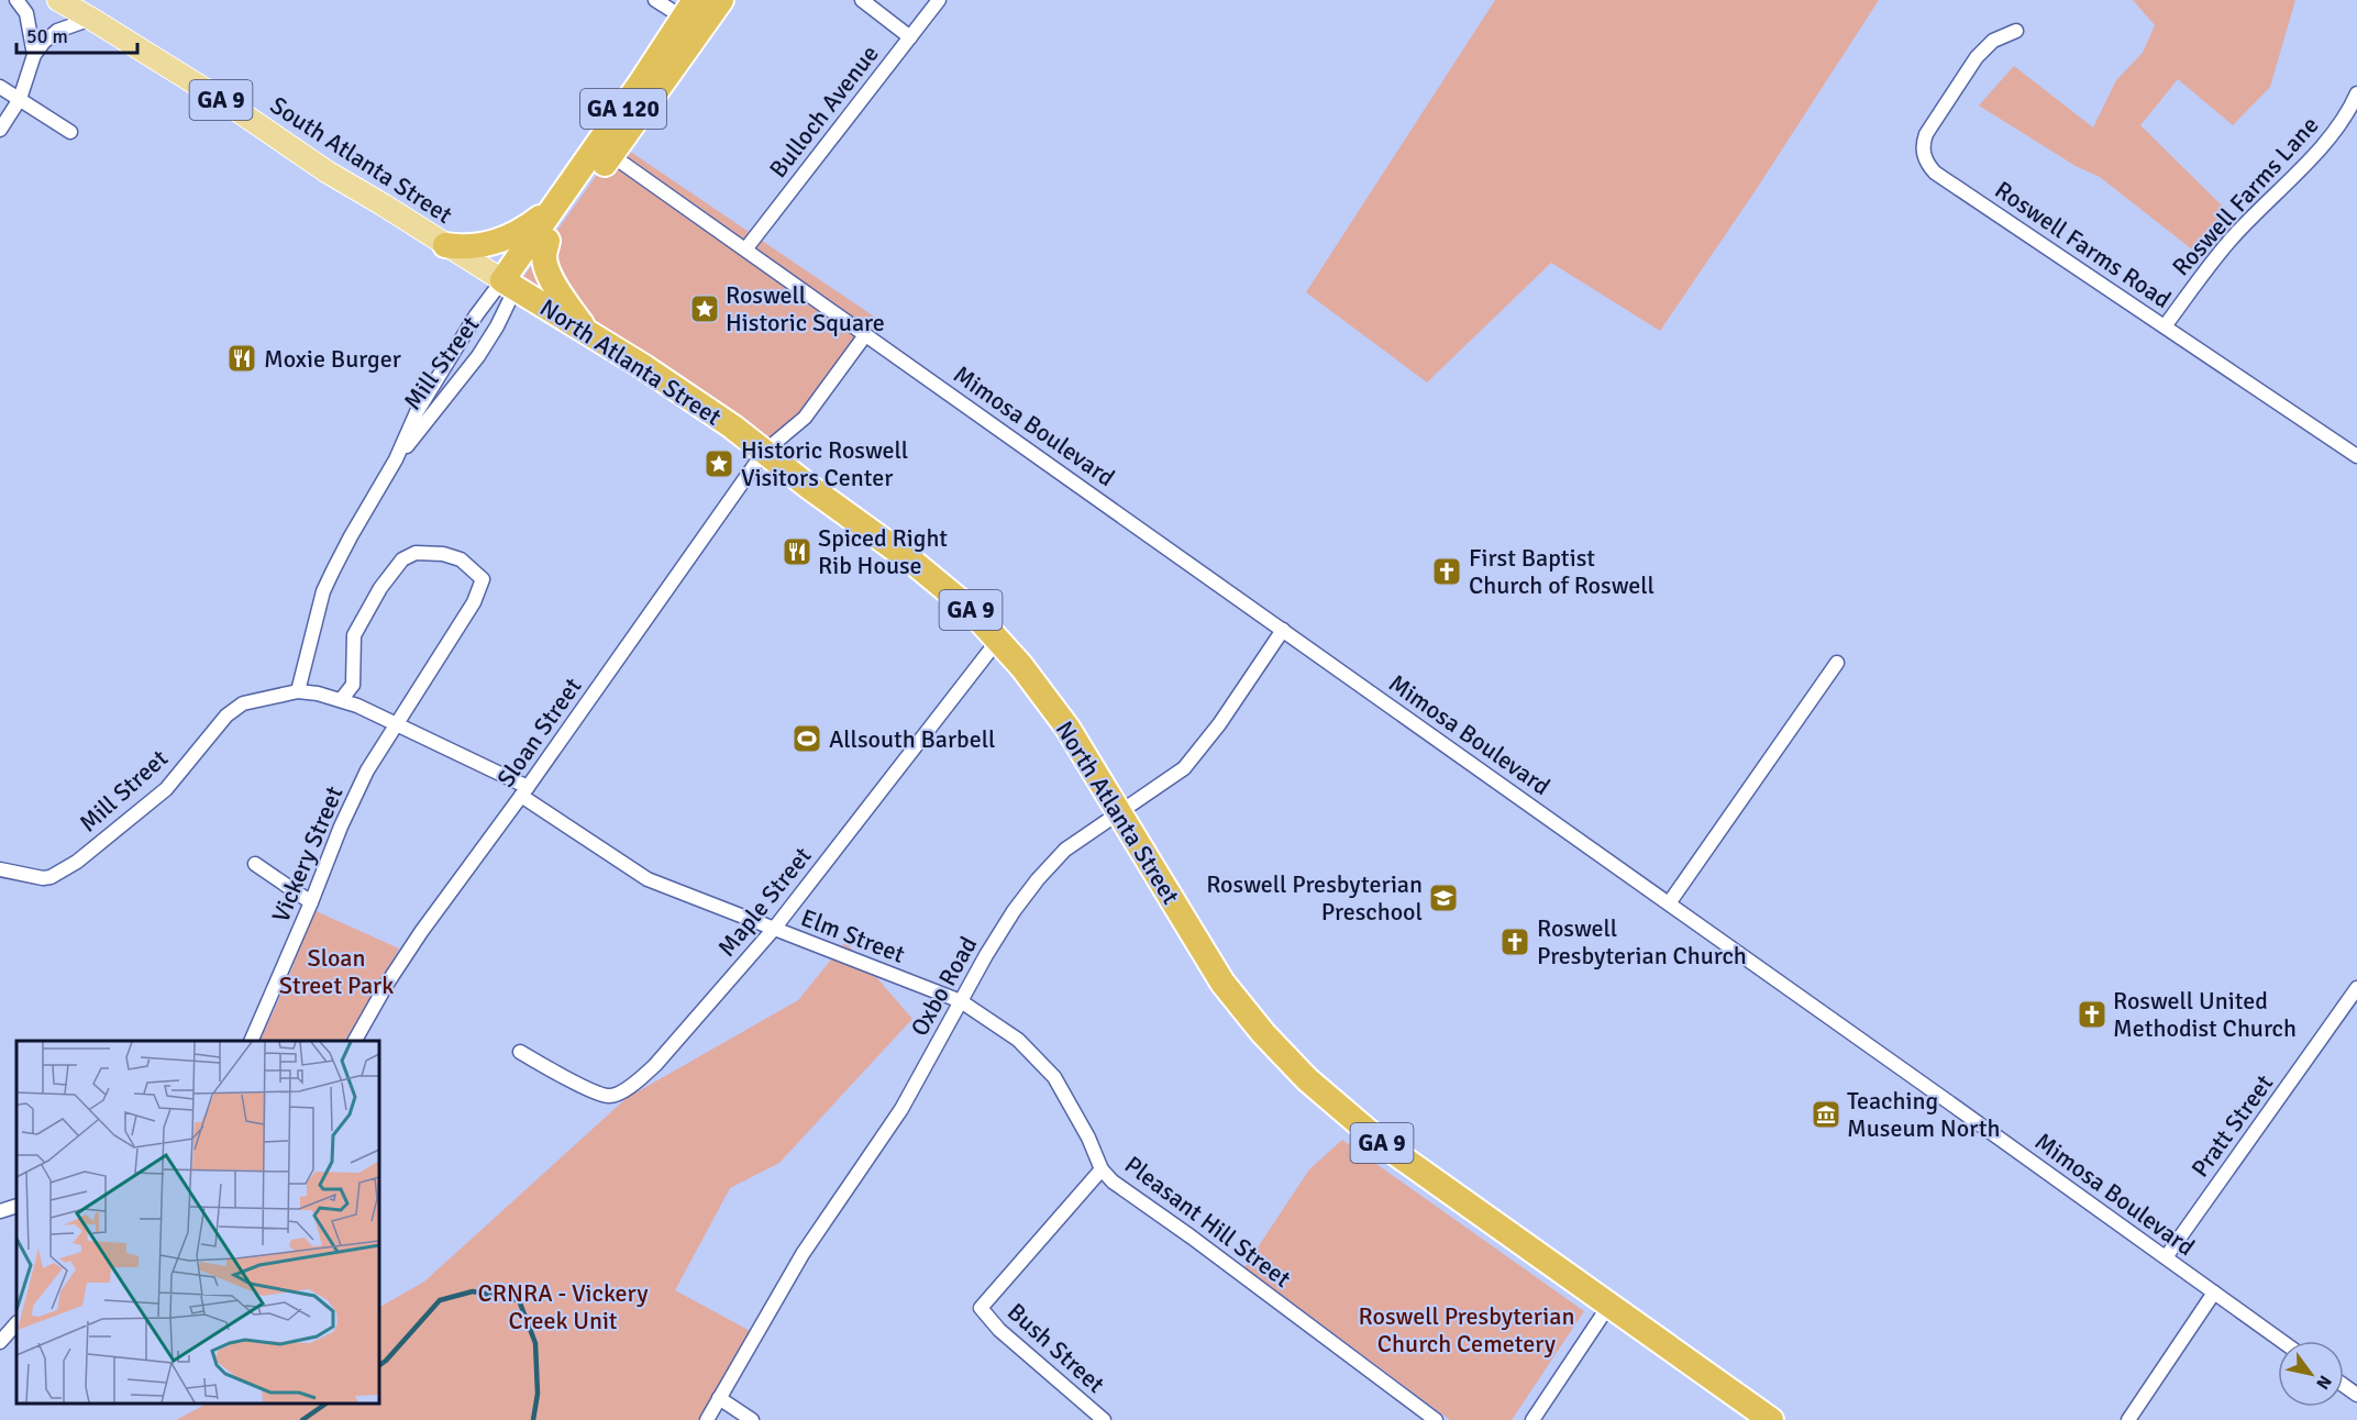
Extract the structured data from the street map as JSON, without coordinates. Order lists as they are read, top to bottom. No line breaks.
{"streets":{"highway":["GA 9","GA 120","North Atlanta Street"],"main road":["South Atlanta Street"],"street":["Bulloch Avenue","Roswell Farms Lane","Roswell Farms Road","Mill Street","Mimosa Boulevard","Sloan Street","Vickery Street","Maple Street","Elm Street","Oxbo Road","Pratt Street","Pleasant Hill Street","Bush Street"]},"crossings":[["GA 120","South Atlanta Street"],["GA 120","North Atlanta Street"],["GA 120","Mill Street"],["GA 120","Mimosa Boulevard"],["Bulloch Avenue","Mimosa Boulevard"],["South Atlanta Street","North Atlanta Street"],["South Atlanta Street","Mill Street"],["Roswell Farms Lane","Roswell Farms Road"],["North Atlanta Street","Mill Street"],["North Atlanta Street","Sloan Street"],["North Atlanta Street","Maple Street"],["North Atlanta Street","Oxbo Road"],["Mill Street","Sloan Street"],["Mill Street","Vickery Street"],["Mill Street","Elm Street"],["Mimosa Boulevard","Sloan Street"],["Mimosa Boulevard","Oxbo Road"],["Mimosa Boulevard","Pratt Street"],["Sloan Street","Elm Street"],["Maple Street","Elm Street"],["Elm Street","Oxbo Road"],["Elm Street","Pleasant Hill Street"],["Oxbo Road","Pleasant Hill Street"],["Pleasant Hill Street","Bush Street"]],"parks":["Sloan Street Park","CRNRA - Vickery Creek Unit","Roswell Presbyterian Church Cemetery"],"places":{"place":["Roswell Historic Square","Historic Roswell Visitors Center"],"restaurant":["Moxie Burger","Spiced Right Rib House"],"church":["First Baptist Church of Roswell","Roswell Presbyterian Church","Roswell United Methodist Church"],"sports":["Allsouth Barbell"],"school or university":["Roswell Presbyterian Preschool"],"museum":["Teaching Museum North"]},"scale_bar":"50 m","north":"bottom right"}
